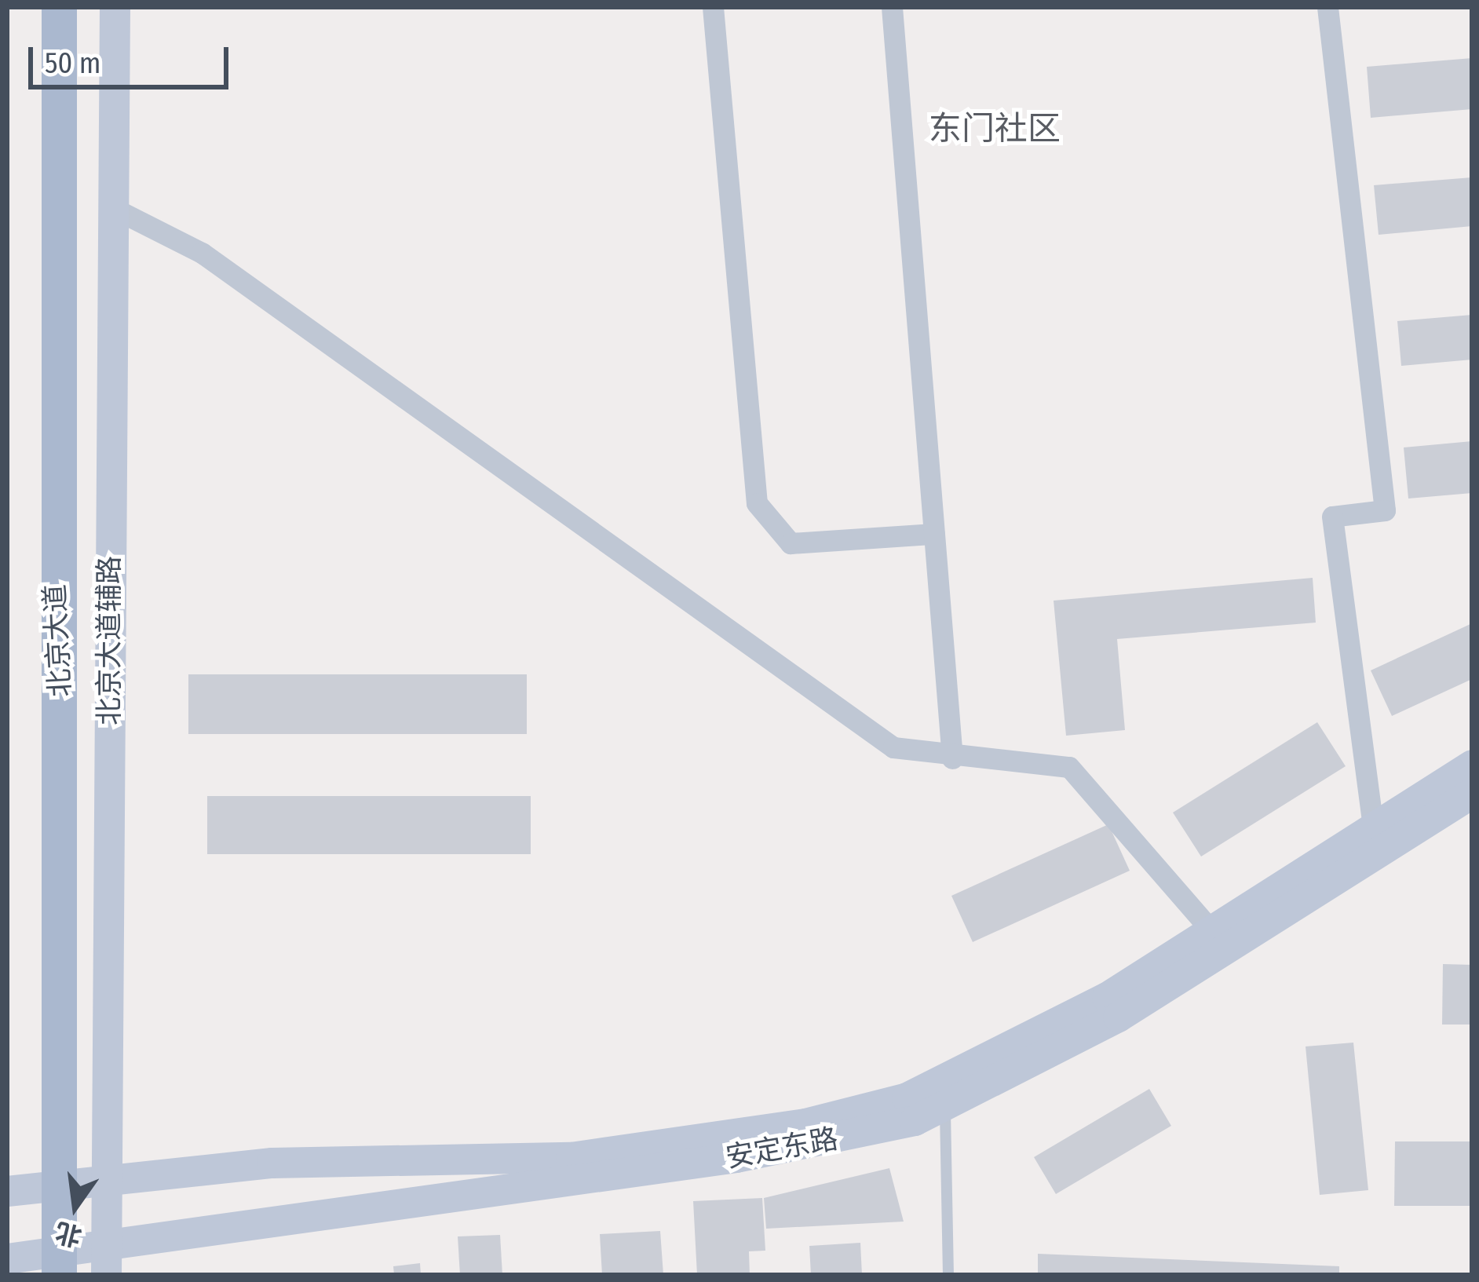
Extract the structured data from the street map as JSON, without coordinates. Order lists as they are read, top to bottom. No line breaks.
{"streets":{"main road":["北京大道","北京大道辅路","安定东路"]},"crossings":[["北京大道","安定东路"],["北京大道辅路","安定东路"]],"districts":["东门社区"],"scale_bar":"50 m","north":"bottom"}
